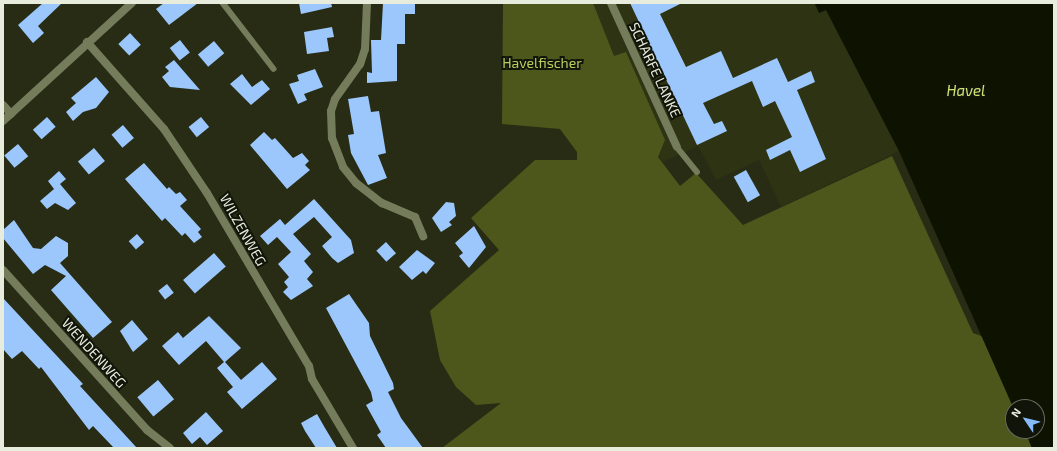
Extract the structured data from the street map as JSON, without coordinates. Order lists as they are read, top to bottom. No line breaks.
{"streets":{"street":["SCHARFE LANKE","WILZENWEG","WENDENWEG"]},"water":["Havel"],"parks":["Havelfischer"],"north":"top left"}
